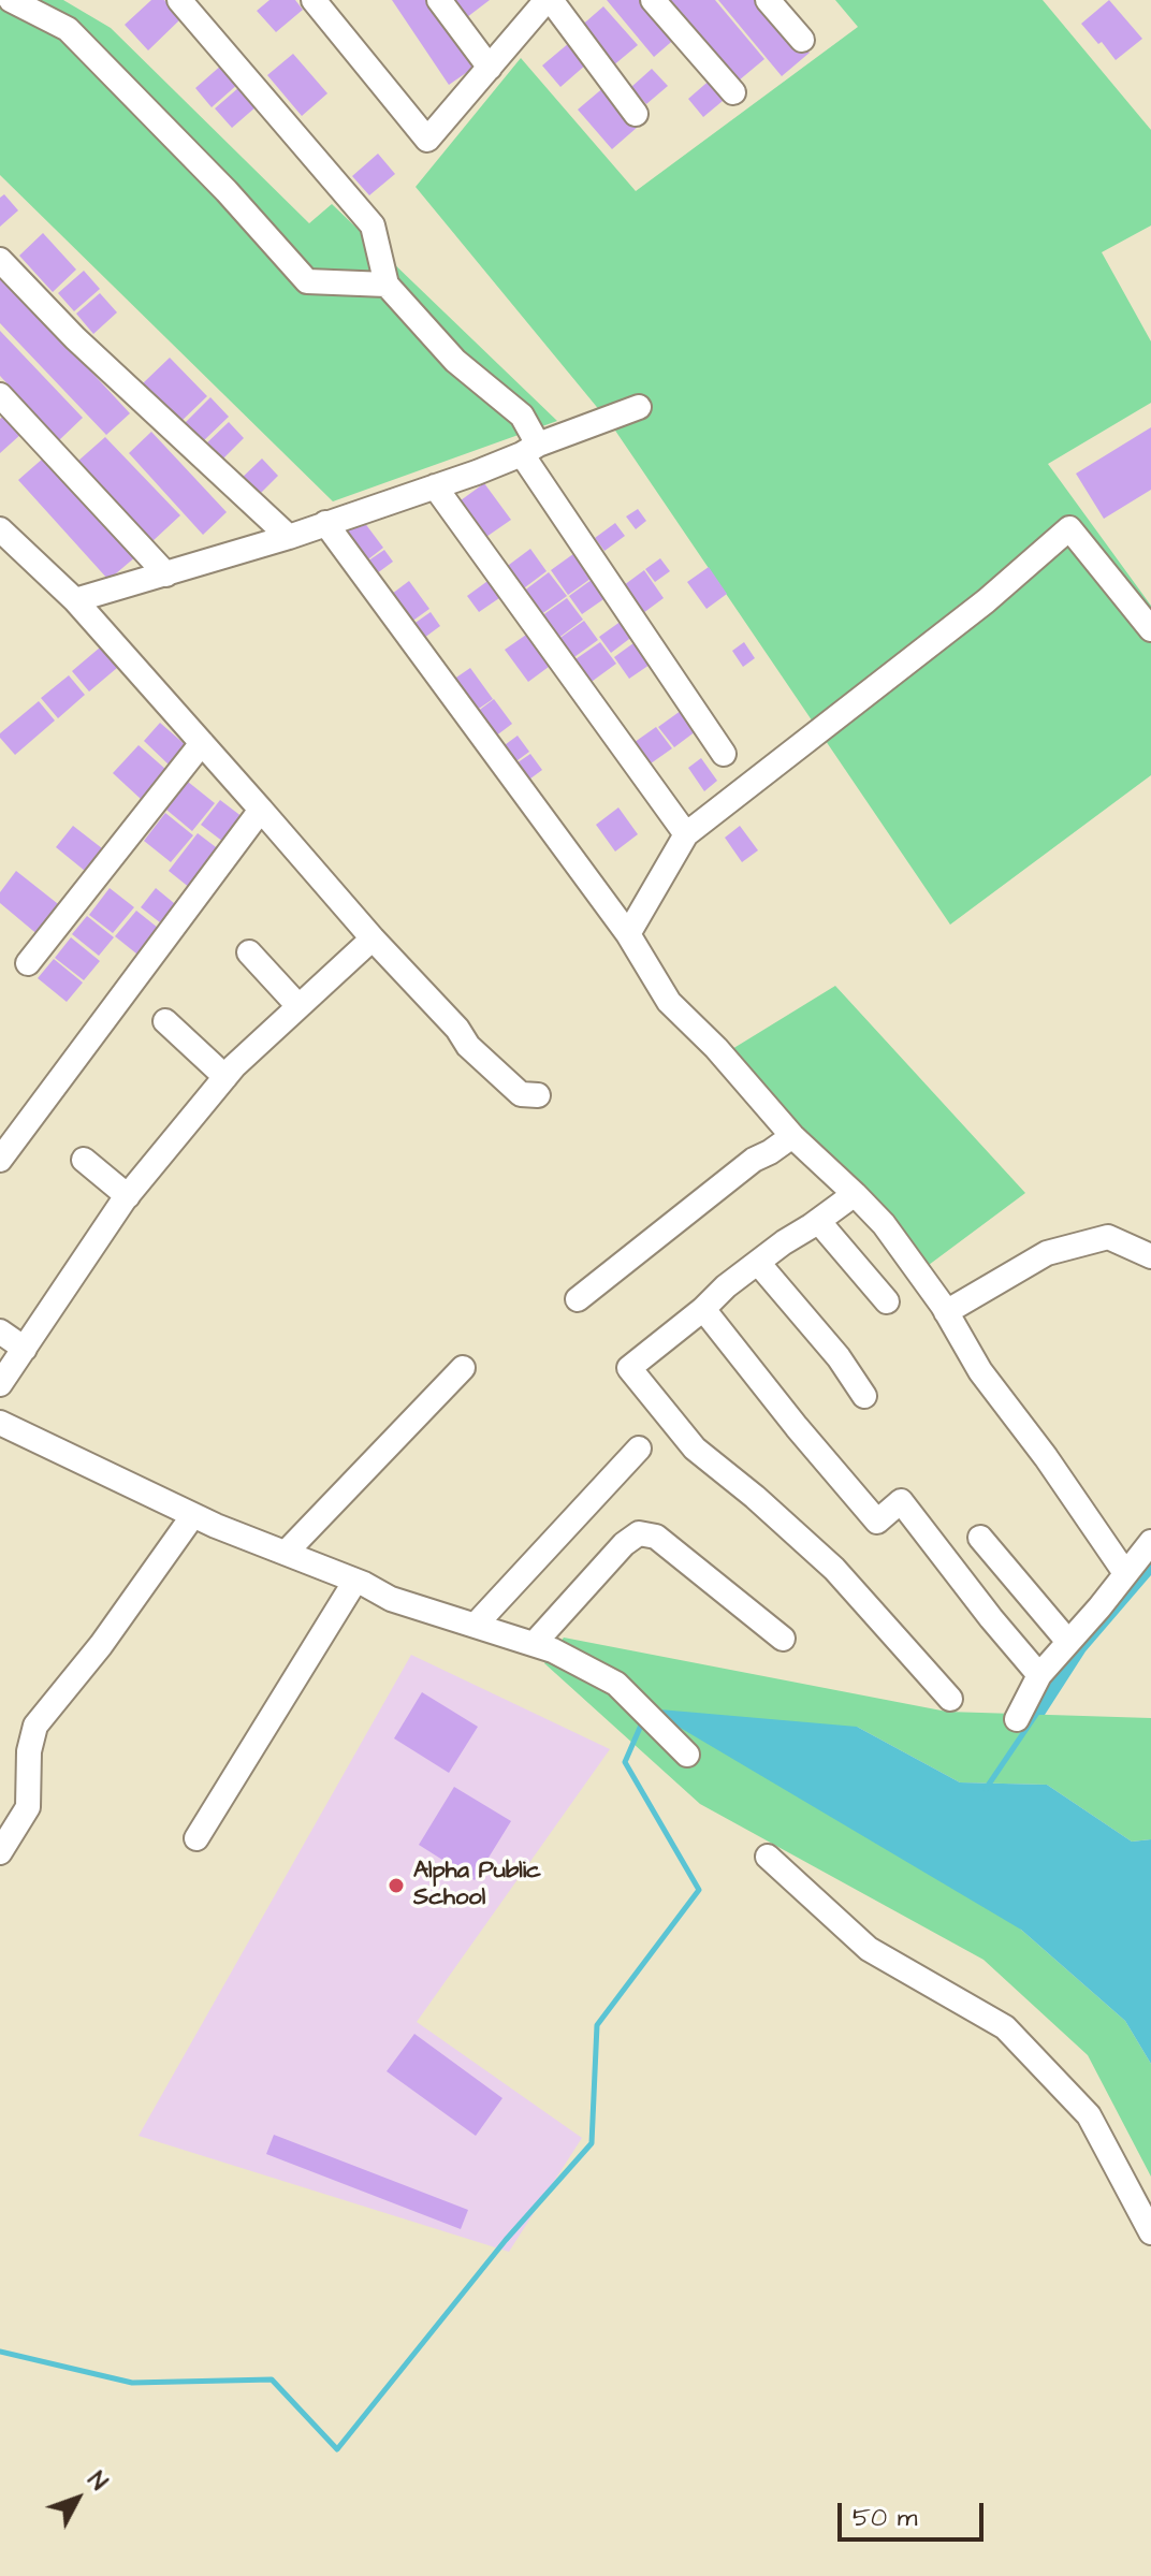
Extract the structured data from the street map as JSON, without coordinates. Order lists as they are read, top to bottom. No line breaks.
{"places":["Alpha Public School"],"scale_bar":"50 m","north":"top right"}
